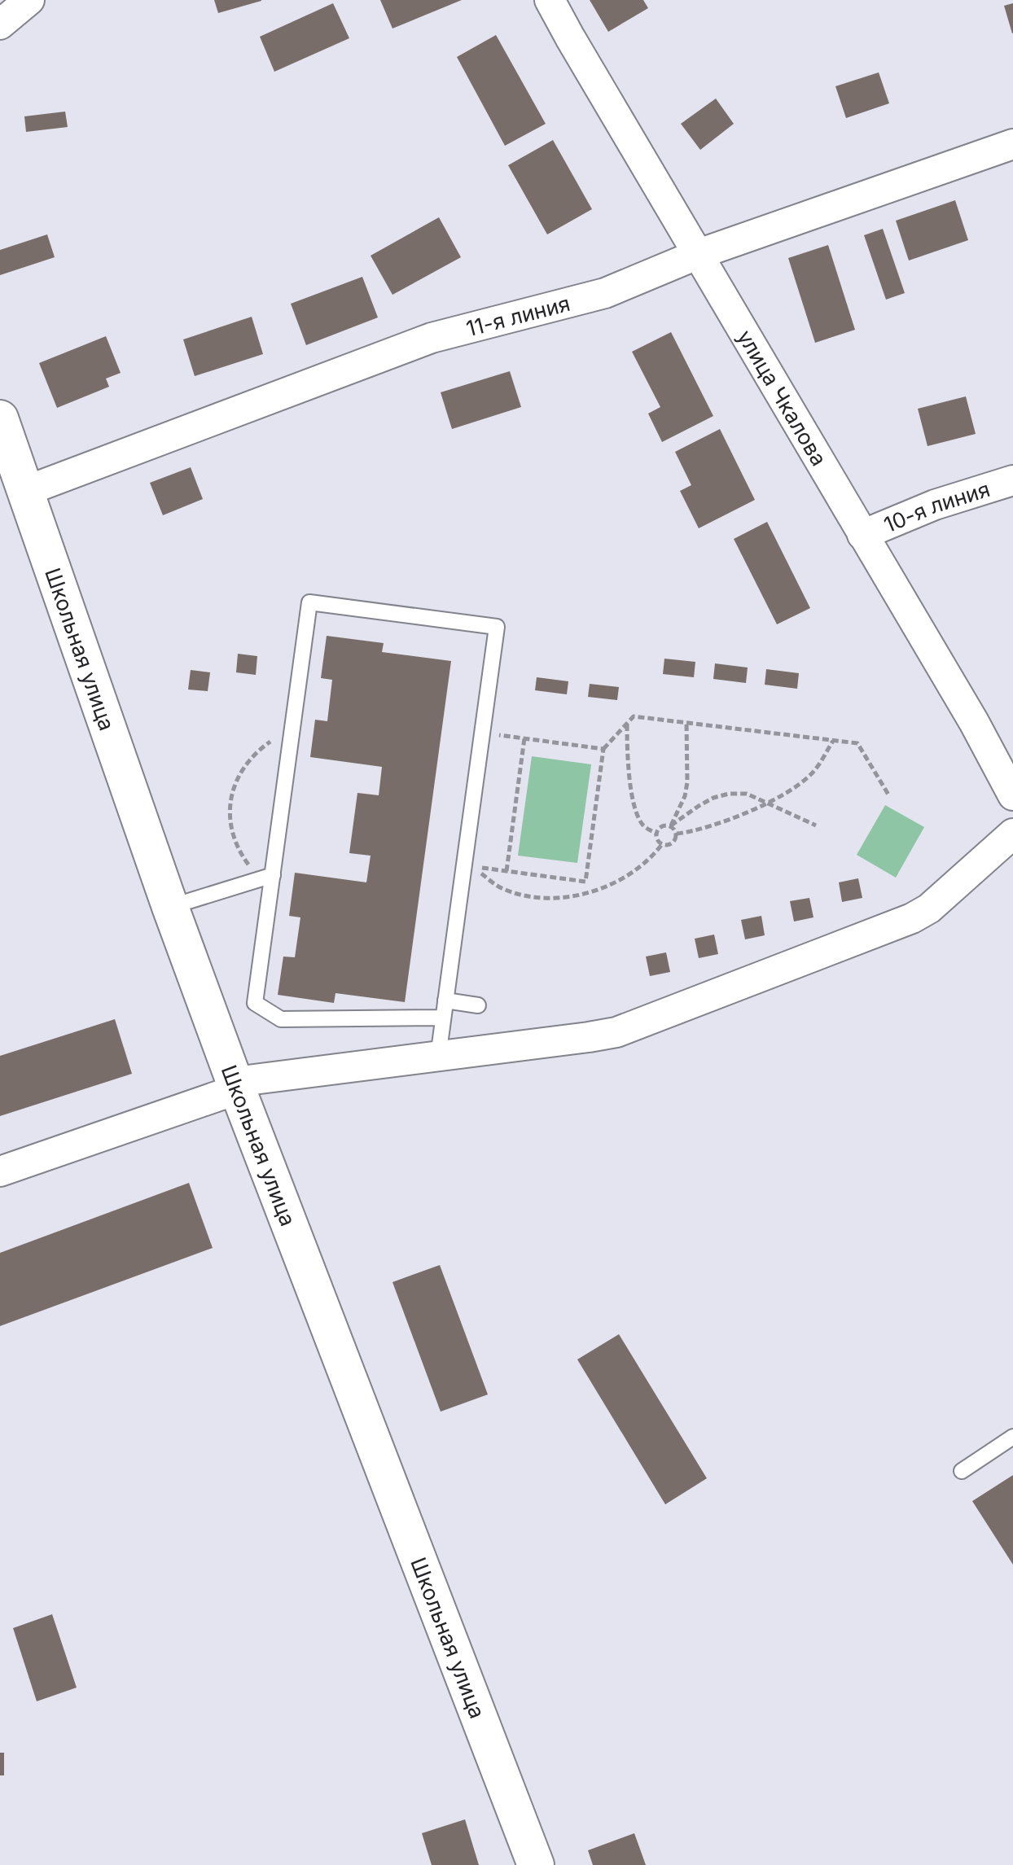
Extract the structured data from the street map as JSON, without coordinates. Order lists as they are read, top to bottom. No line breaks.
{"streets":{"street":["11-я линия","улица Чкалова","10-я линия","Школьная улица"]},"crossings":[["11-я линия","улица Чкалова"],["11-я линия","Школьная улица"],["улица Чкалова","10-я линия"]]}
